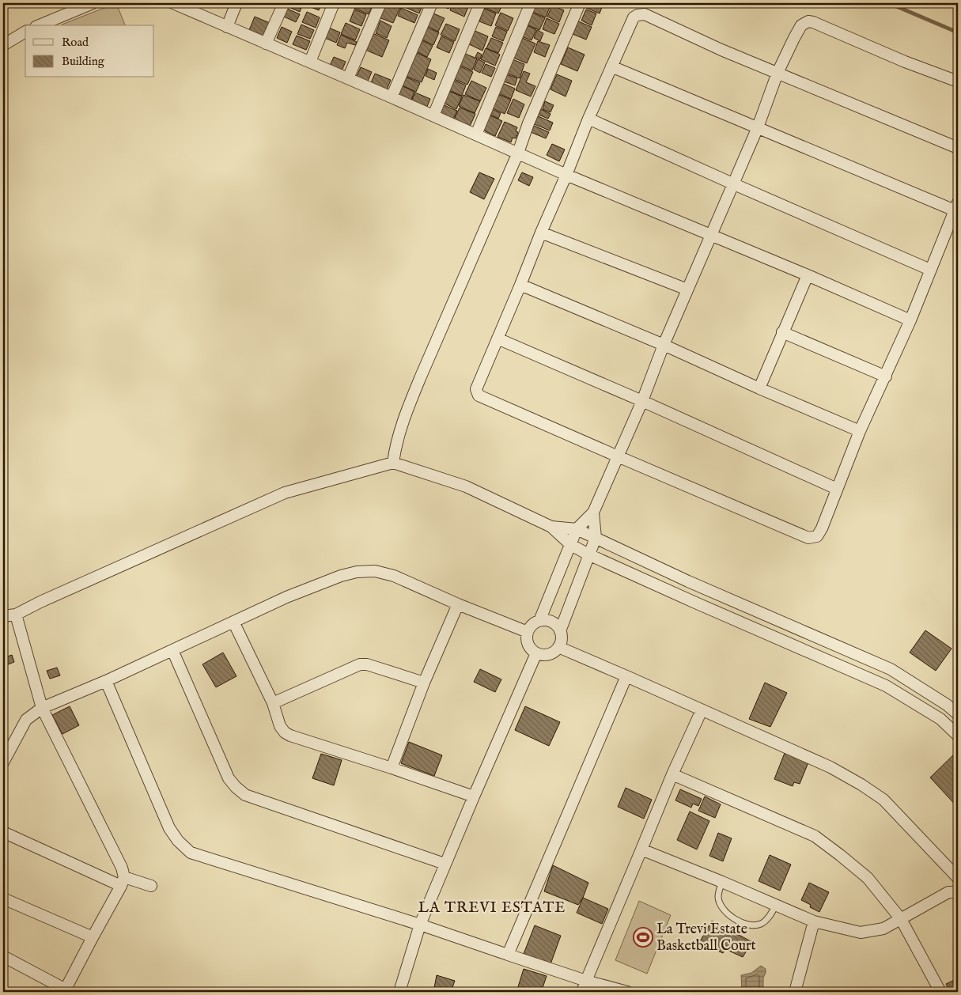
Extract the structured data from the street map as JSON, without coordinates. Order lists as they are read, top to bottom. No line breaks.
{"districts":["LA TREVI ESTATE"],"places":{"sports":["La Trevi Estate Basketball Court"]},"legend":["Road","Building"]}
